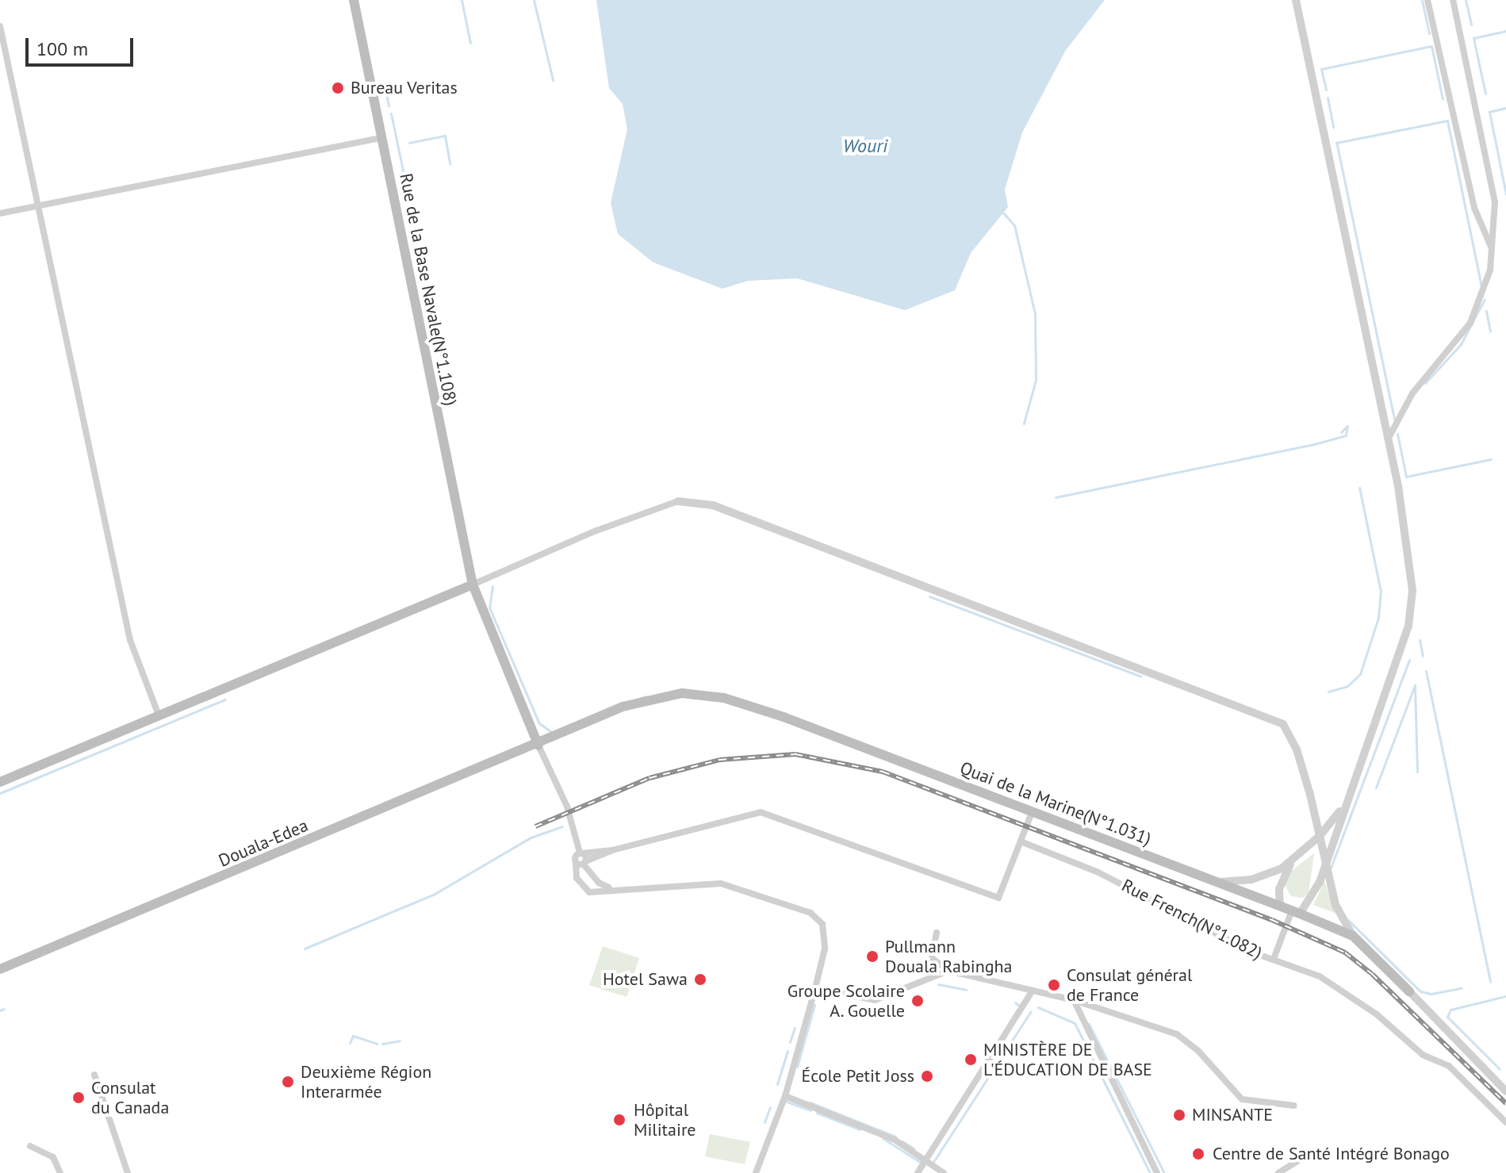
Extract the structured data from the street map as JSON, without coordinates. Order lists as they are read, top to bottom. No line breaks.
{"streets":{"main road":["Rue de la Base Navale(N°1.108)","Quai de la Marine(N°1.031)","Douala-Edea"],"street":["Rue French(N°1.082)"]},"crossings":[["Quai de la Marine(N°1.031)","Douala-Edea"]],"water":["Wouri"],"places":["Bureau Veritas","Pullmann Douala Rabingha","Hotel Sawa","Consulat général de France","Groupe Scolaire A. Gouelle","MINISTÈRE DE L'ÉDUCATION DE BASE","École Petit Joss","Deuxième Région Interarmée","Consulat du Canada","MINSANTE","Hôpital Militaire","Centre de Santé Intégré Bonago"],"scale_bar":"100 m"}
